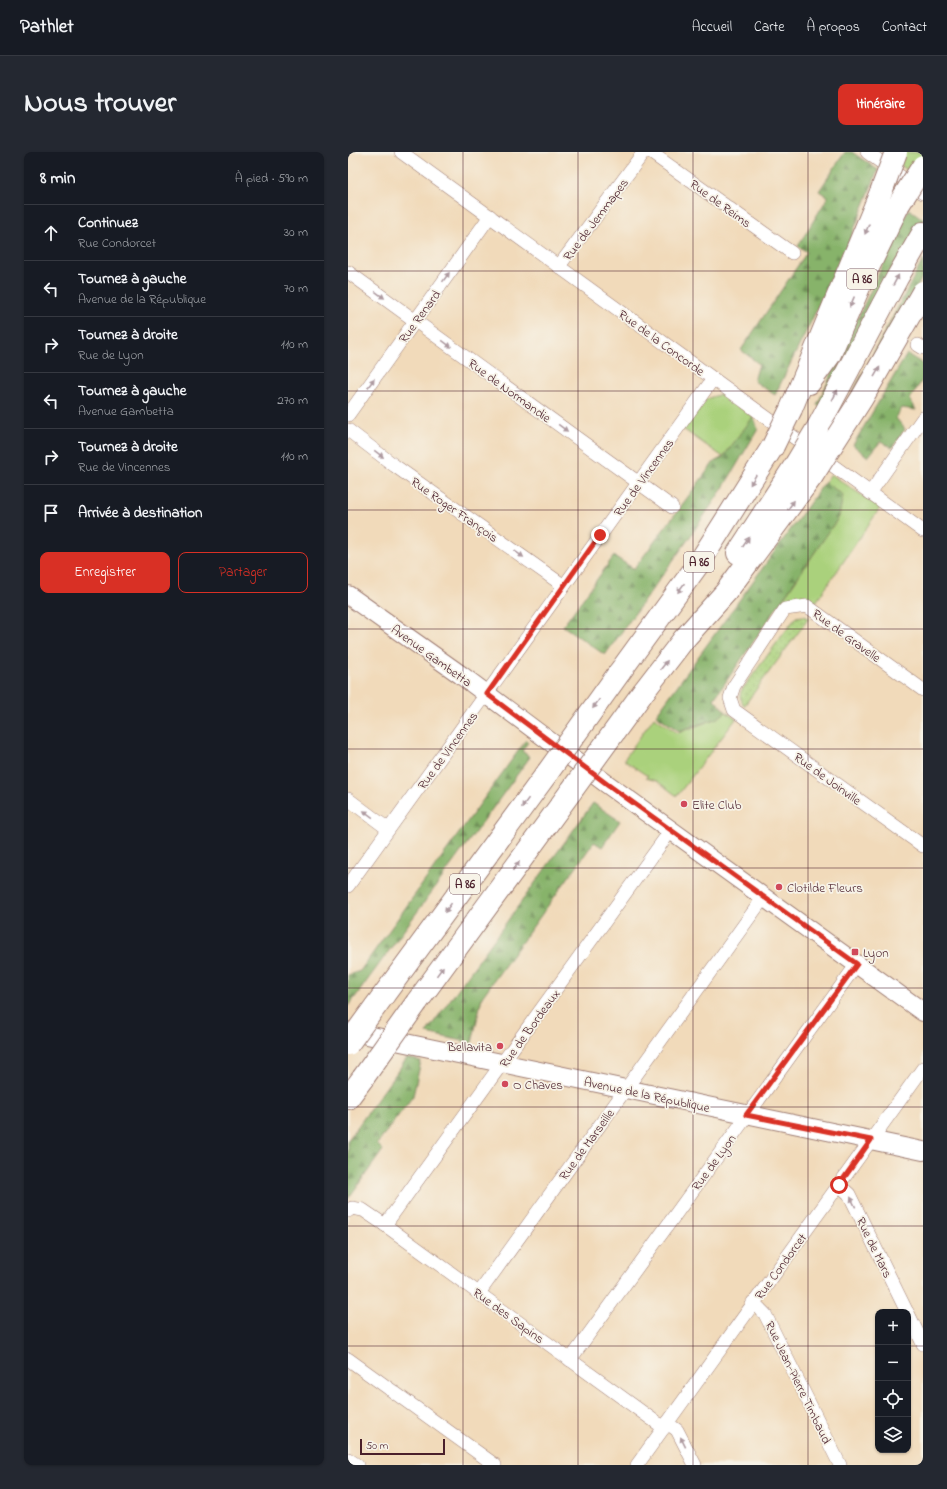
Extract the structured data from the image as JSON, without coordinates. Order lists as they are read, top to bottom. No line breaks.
{"streets":{"highway":["A 86"],"street":["Rue de Reims","Rue de Jemmapes","Rue Renard","Rue de la Concorde","Rue de Normandie","Rue de Vincennes","Rue Roger François","Rue de Gravelle","Avenue Gambetta","Rue de Joinville","Rue de Bordeaux","Avenue de la République","Rue de Marseille","Rue de Lyon","Rue de Mars","Rue Condorcet","Rue des Sapins","Rue Jean-Pierre Timbaud"]},"crossings":[["Rue de Jemmapes","Rue de la Concorde"],["Rue Renard","Rue de la Concorde"],["Rue Renard","Rue de Normandie"],["Rue de la Concorde","Rue de Vincennes"],["Rue de Normandie","Rue de Vincennes"],["Rue de Vincennes","Rue Roger François"],["Rue de Vincennes","Avenue Gambetta"],["Rue de Gravelle","Rue de Joinville"],["Avenue Gambetta","Rue de Bordeaux"],["Avenue Gambetta","Rue de Marseille"],["Avenue Gambetta","Rue de Lyon"],["Rue de Bordeaux","Avenue de la République"],["Rue de Bordeaux","Rue des Sapins"],["Avenue de la République","Rue de Marseille"],["Avenue de la République","Rue de Lyon"],["Avenue de la République","Rue Condorcet"],["Rue de Marseille","Rue des Sapins"],["Rue de Lyon","Rue des Sapins"],["Rue de Mars","Rue Condorcet"],["Rue Condorcet","Rue des Sapins"],["Rue Condorcet","Rue Jean-Pierre Timbaud"]],"one_way":["Rue Renard","Rue de Normandie","Rue Roger François","Rue de Mars"],"places":{"other":["Elite Club","Clotilde Fleurs","Bellavita","O Chaves"],"transit":["Lyon"]},"scale_bar":"50 m","page":{"header":"Pathlet","nav":["Accueil","Carte","À propos","Contact"],"title":"Nous trouver","buttons":["Itinéraire",["Enregistrer","Partager"]],"heading":["8 min","À pied · 590 m"],"list":[["Continuez","Rue Condorcet","30 m"],["Tournez à gauche","Avenue de la République","70 m"],["Tournez à droite","Rue de Lyon","110 m"],["Tournez à gauche","Avenue Gambetta","270 m"],["Tournez à droite","Rue de Vincennes","110 m"],"Arrivée à destination"],"map_buttons":["+","−"],"scale":"50 m"}}
